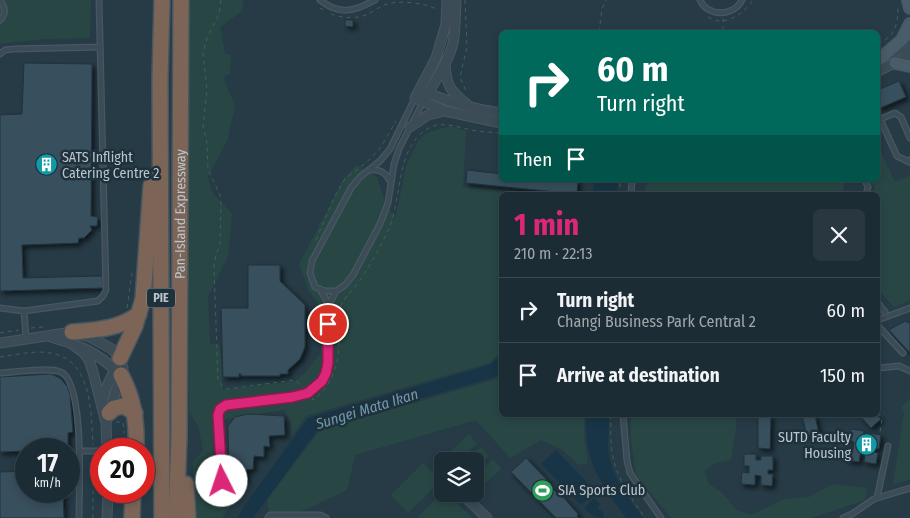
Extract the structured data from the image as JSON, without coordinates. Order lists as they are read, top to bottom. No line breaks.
{"streets":{"highway":["Pan-Island Expressway","PIE"]},"water":["Sungei Mata Ikan"],"places":{"building":["SATS Inflight Catering Centre 2","SUTD Faculty Housing"],"sports":["SIA Sports Club"]},"page":{"turn":["60 m","Turn right"],"then":"Then","heading":["1 min","210 m · 22:13"],"list":[{"name":"Turn right","note":"Changi Business Park Central 2","value":"60 m"},{"name":"Arrive at destination","value":"150 m"}],"speed":"17 km/h","limit":"20"}}
